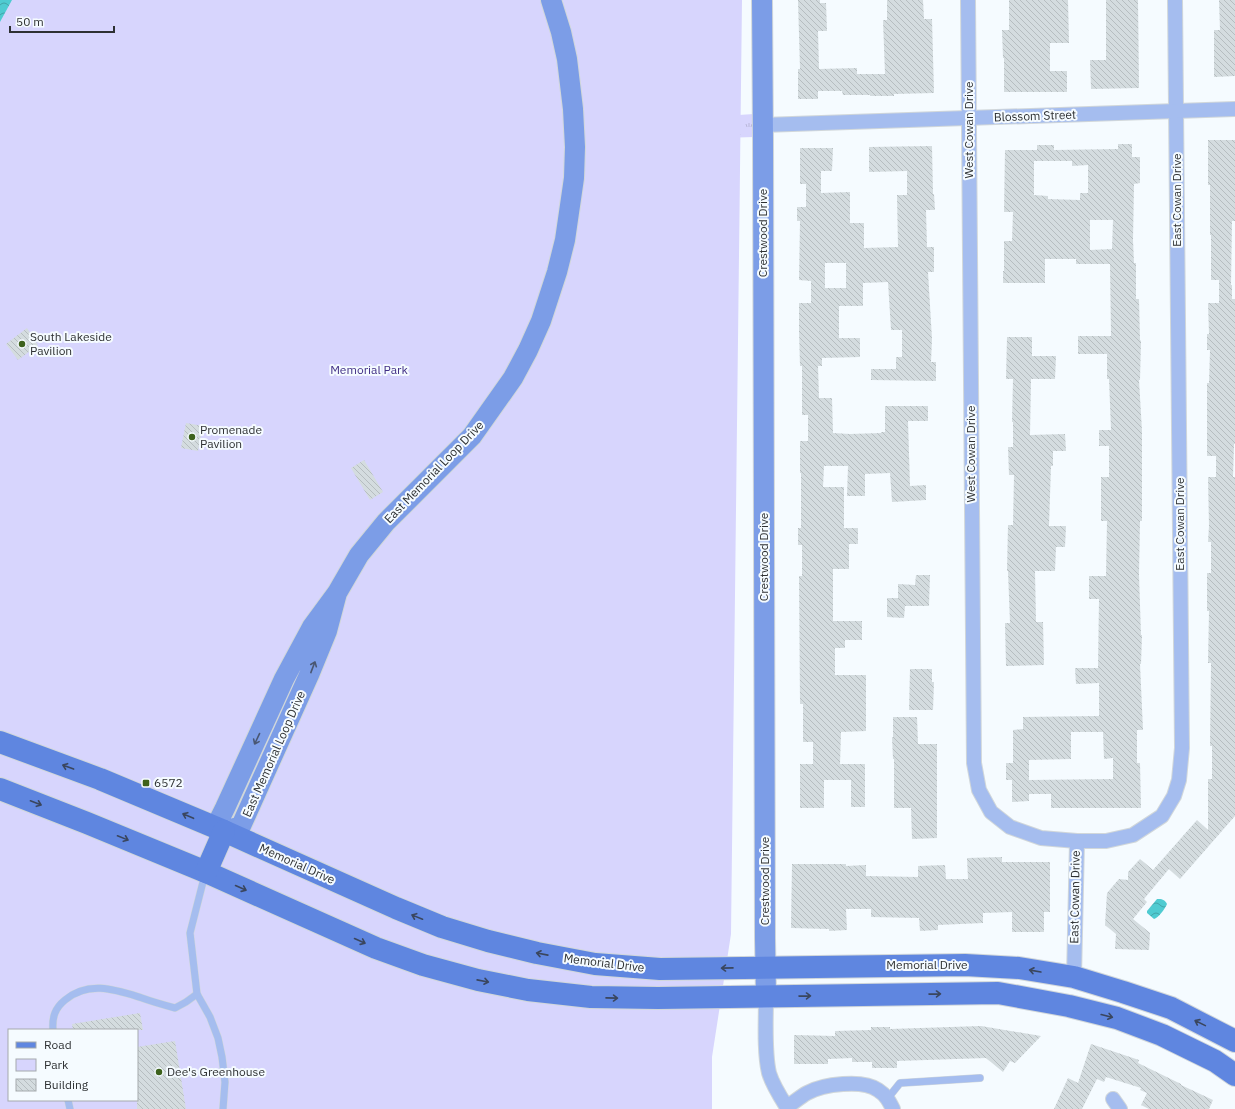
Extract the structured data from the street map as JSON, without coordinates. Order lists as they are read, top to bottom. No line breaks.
{"streets":{"main road":["Memorial Drive"],"street":["Blossom Street","West Cowan Drive","East Cowan Drive","Crestwood Drive","East Memorial Loop Drive"]},"crossings":[["Blossom Street","West Cowan Drive"],["Blossom Street","East Cowan Drive"],["Blossom Street","Crestwood Drive"],["West Cowan Drive","East Cowan Drive"],["East Cowan Drive","Memorial Drive"],["Crestwood Drive","Memorial Drive"],["East Memorial Loop Drive","Memorial Drive"]],"parks":["Memorial Park"],"places":{"other":["South Lakeside Pavilion","Promenade Pavilion","Dee's Greenhouse"],"transit":["6572"]},"legend":["Road","Park","Building"],"scale_bar":"50 m"}
